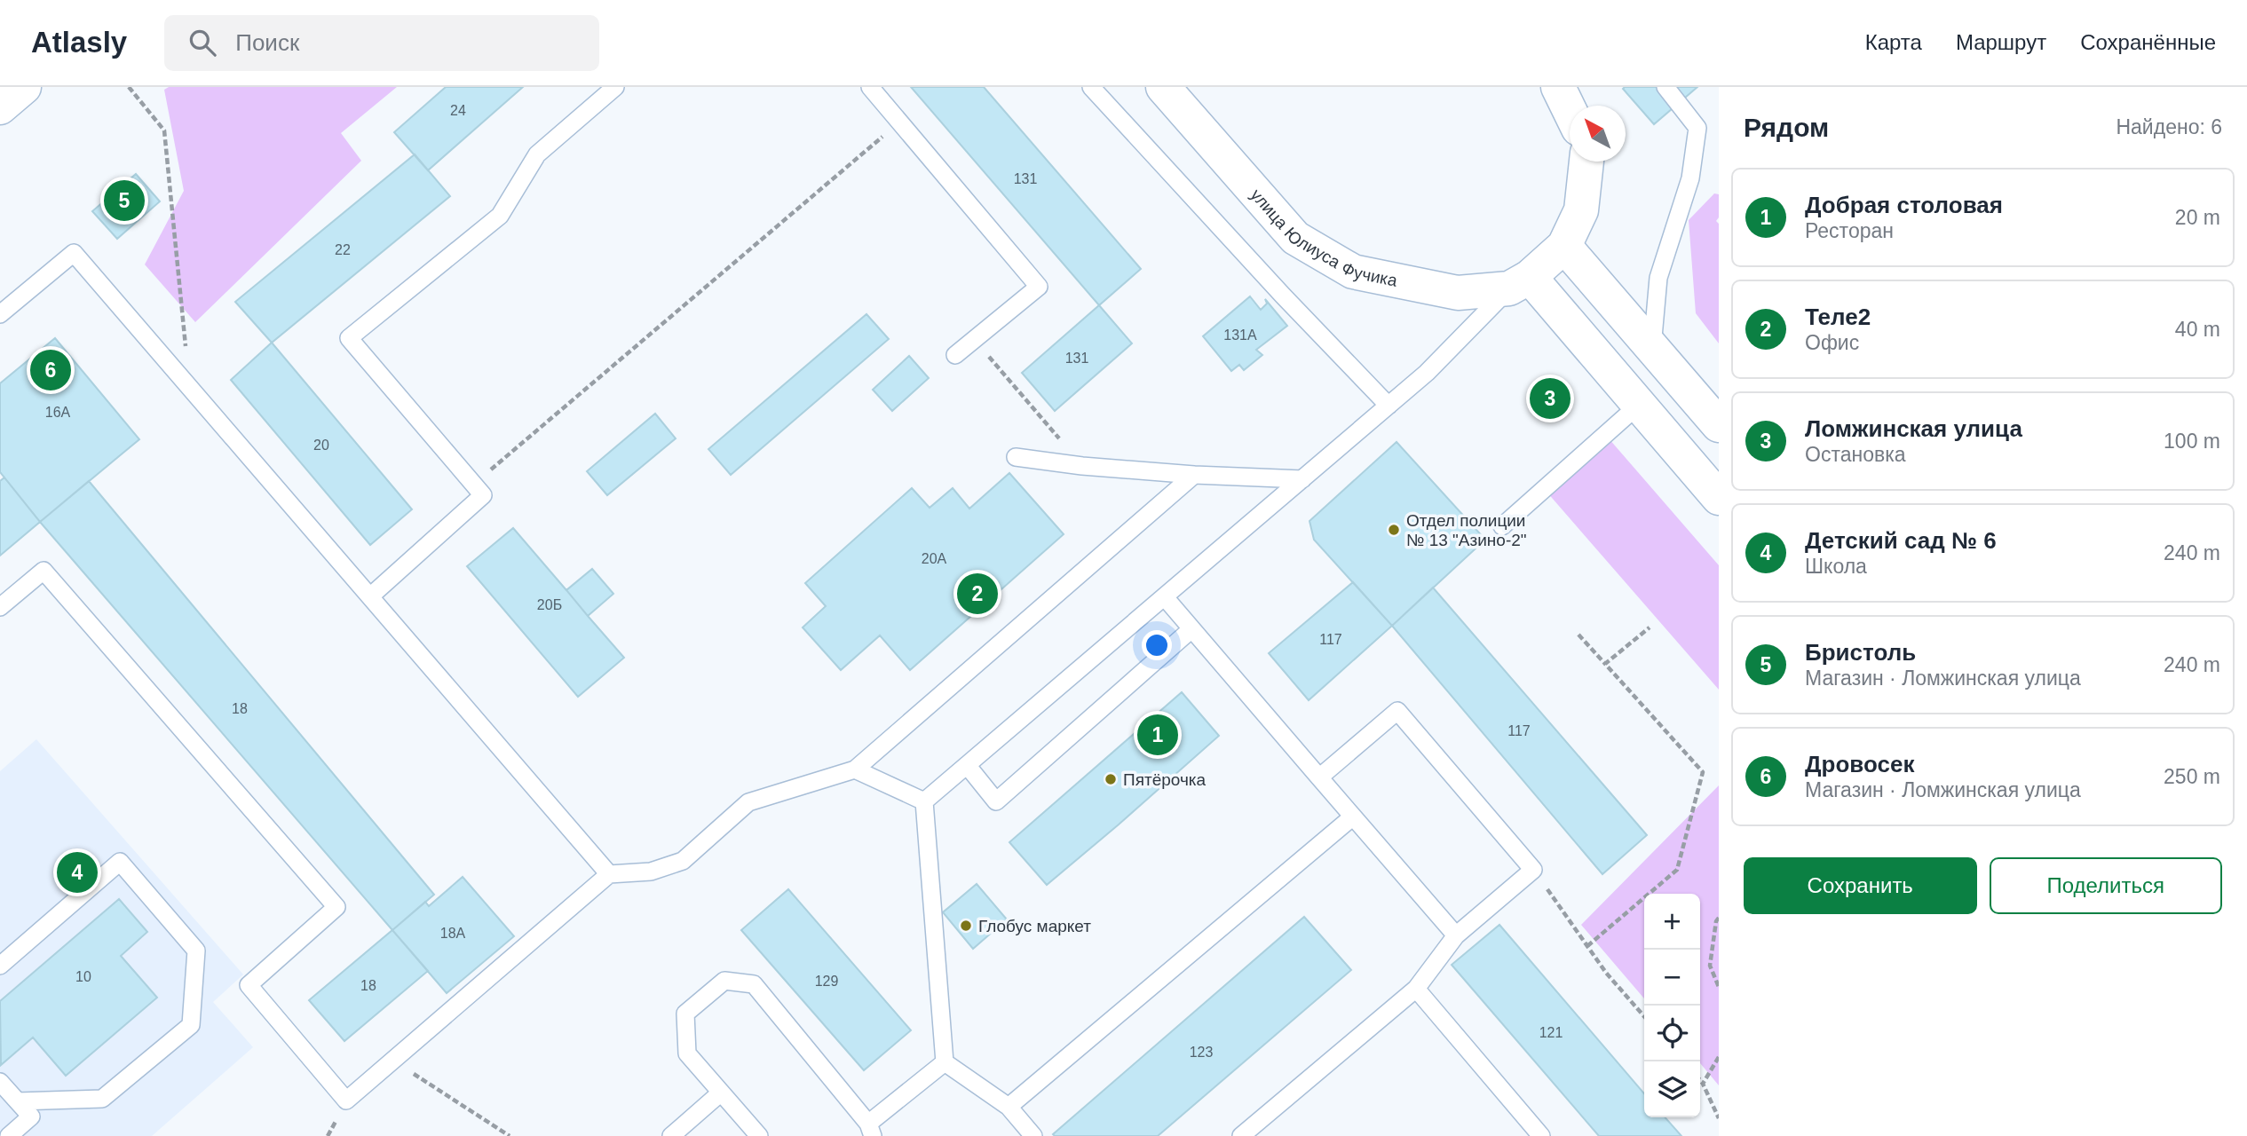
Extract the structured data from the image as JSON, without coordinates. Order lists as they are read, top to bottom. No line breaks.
{"streets":{"main road":["улица Юлиуса Фучика"]},"places":["Отдел полиции № 13 \"Азино-2\"","Пятёрочка","Глобус маркет"],"house_numbers":["24","131","22","131А","131","16А","20","20А","20Б","117","18","117","18А","10","129","18","121","123"],"north":"top left","page":{"header":"Atlasly","search":"Поиск","nav":["Карта","Маршрут","Сохранённые"],"heading":["Рядом","Найдено: 6"],"list":[{"mark":"1","name":"Добрая столовая","note":"Ресторан","value":"20 m"},{"mark":"2","name":"Теле2","note":"Офис","value":"40 m"},{"mark":"3","name":"Ломжинская улица","note":"Остановка","value":"100 m"},{"mark":"4","name":"Детский сад № 6","note":"Школа","value":"240 m"},{"mark":"5","name":"Бристоль","note":"Магазин · Ломжинская улица","value":"240 m"},{"mark":"6","name":"Дровосек","note":"Магазин · Ломжинская улица","value":"250 m"}],"pins":["5","6","3","2","1","4"],"buttons":["Сохранить","Поделиться"],"map_buttons":["+","−"]}}
